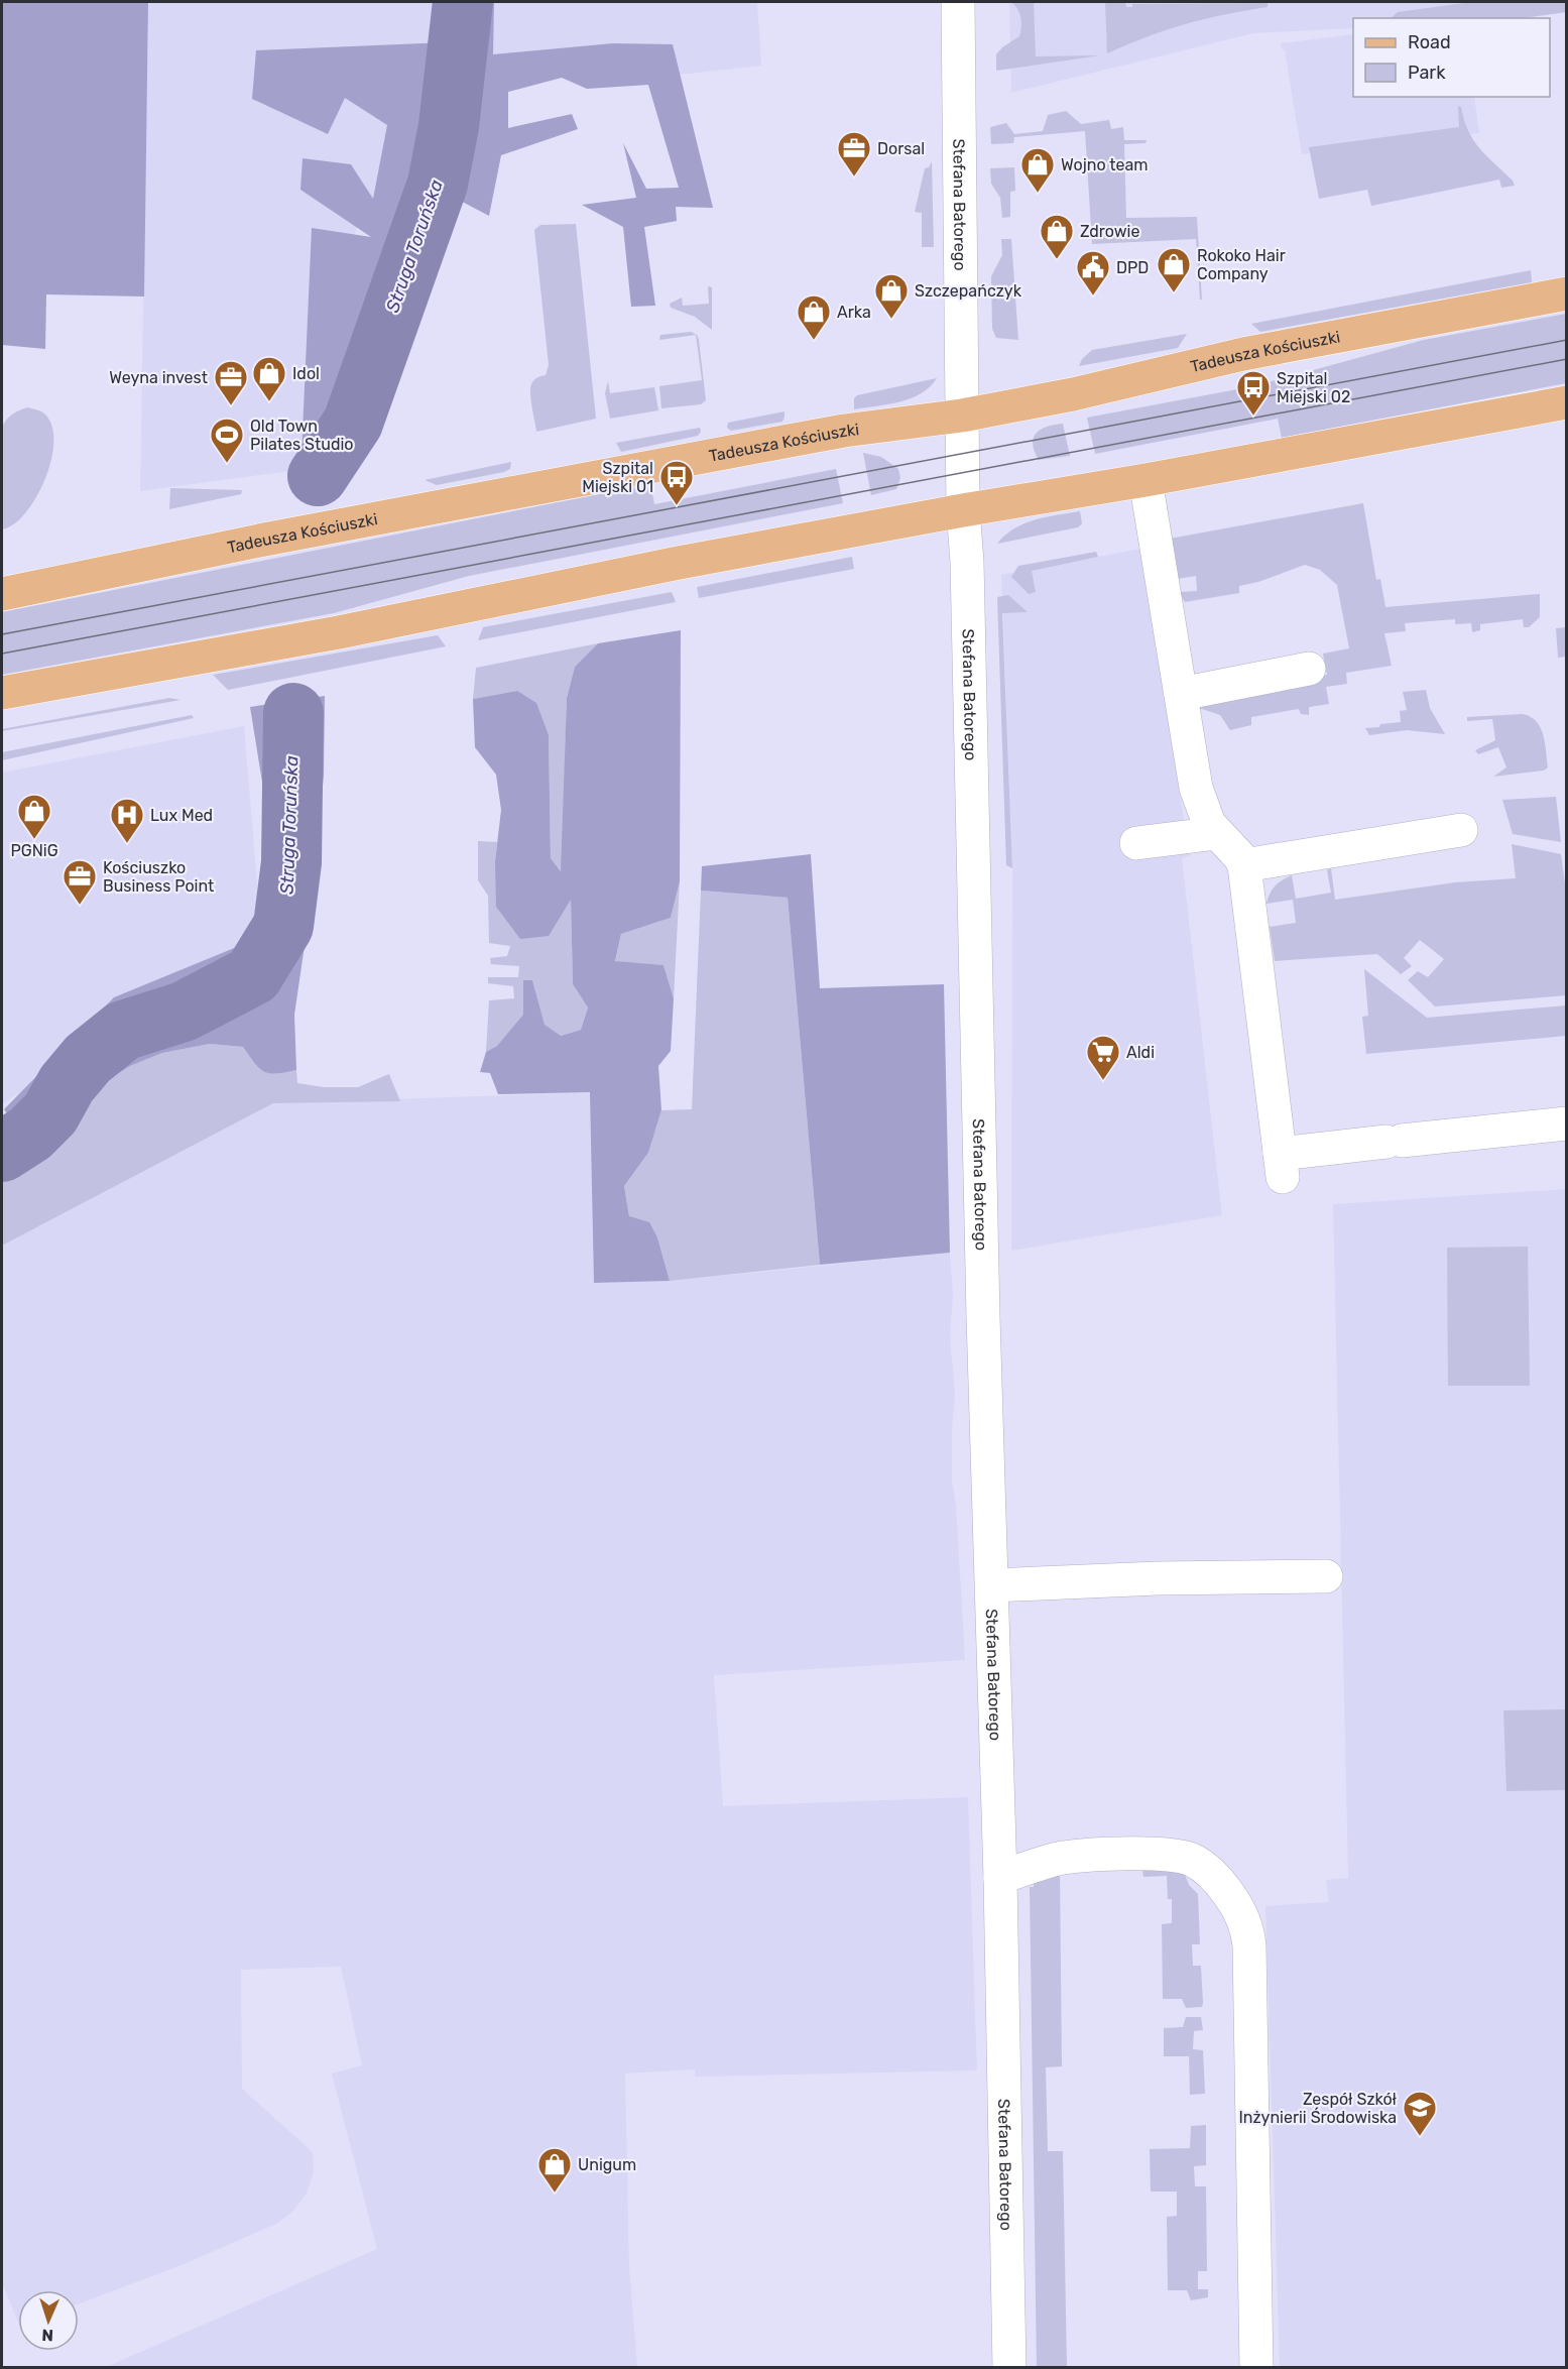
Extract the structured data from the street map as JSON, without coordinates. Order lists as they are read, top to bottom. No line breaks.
{"streets":{"main road":["Tadeusza Kościuszki"],"street":["Stefana Batorego"]},"crossings":[["Stefana Batorego","Tadeusza Kościuszki"]],"water":["Struga Toruńska"],"places":{"office":["Dorsal","Weyna invest","Kościuszko Business Point"],"shop":["Wojno team","Zdrowie","Rokoko Hair Company","Szczepańczyk","Arka","Idol","PGNiG","Unigum"],"public building":["DPD"],"bus stop":["Szpital Miejski 02","Szpital Miejski 01"],"sports":["Old Town Pilates Studio"],"hospital":["Lux Med"],"supermarket":["Aldi"],"school or university":["Zespół Szkół Inżynierii Środowiska"]},"legend":["Road","Park"],"north":"bottom"}
